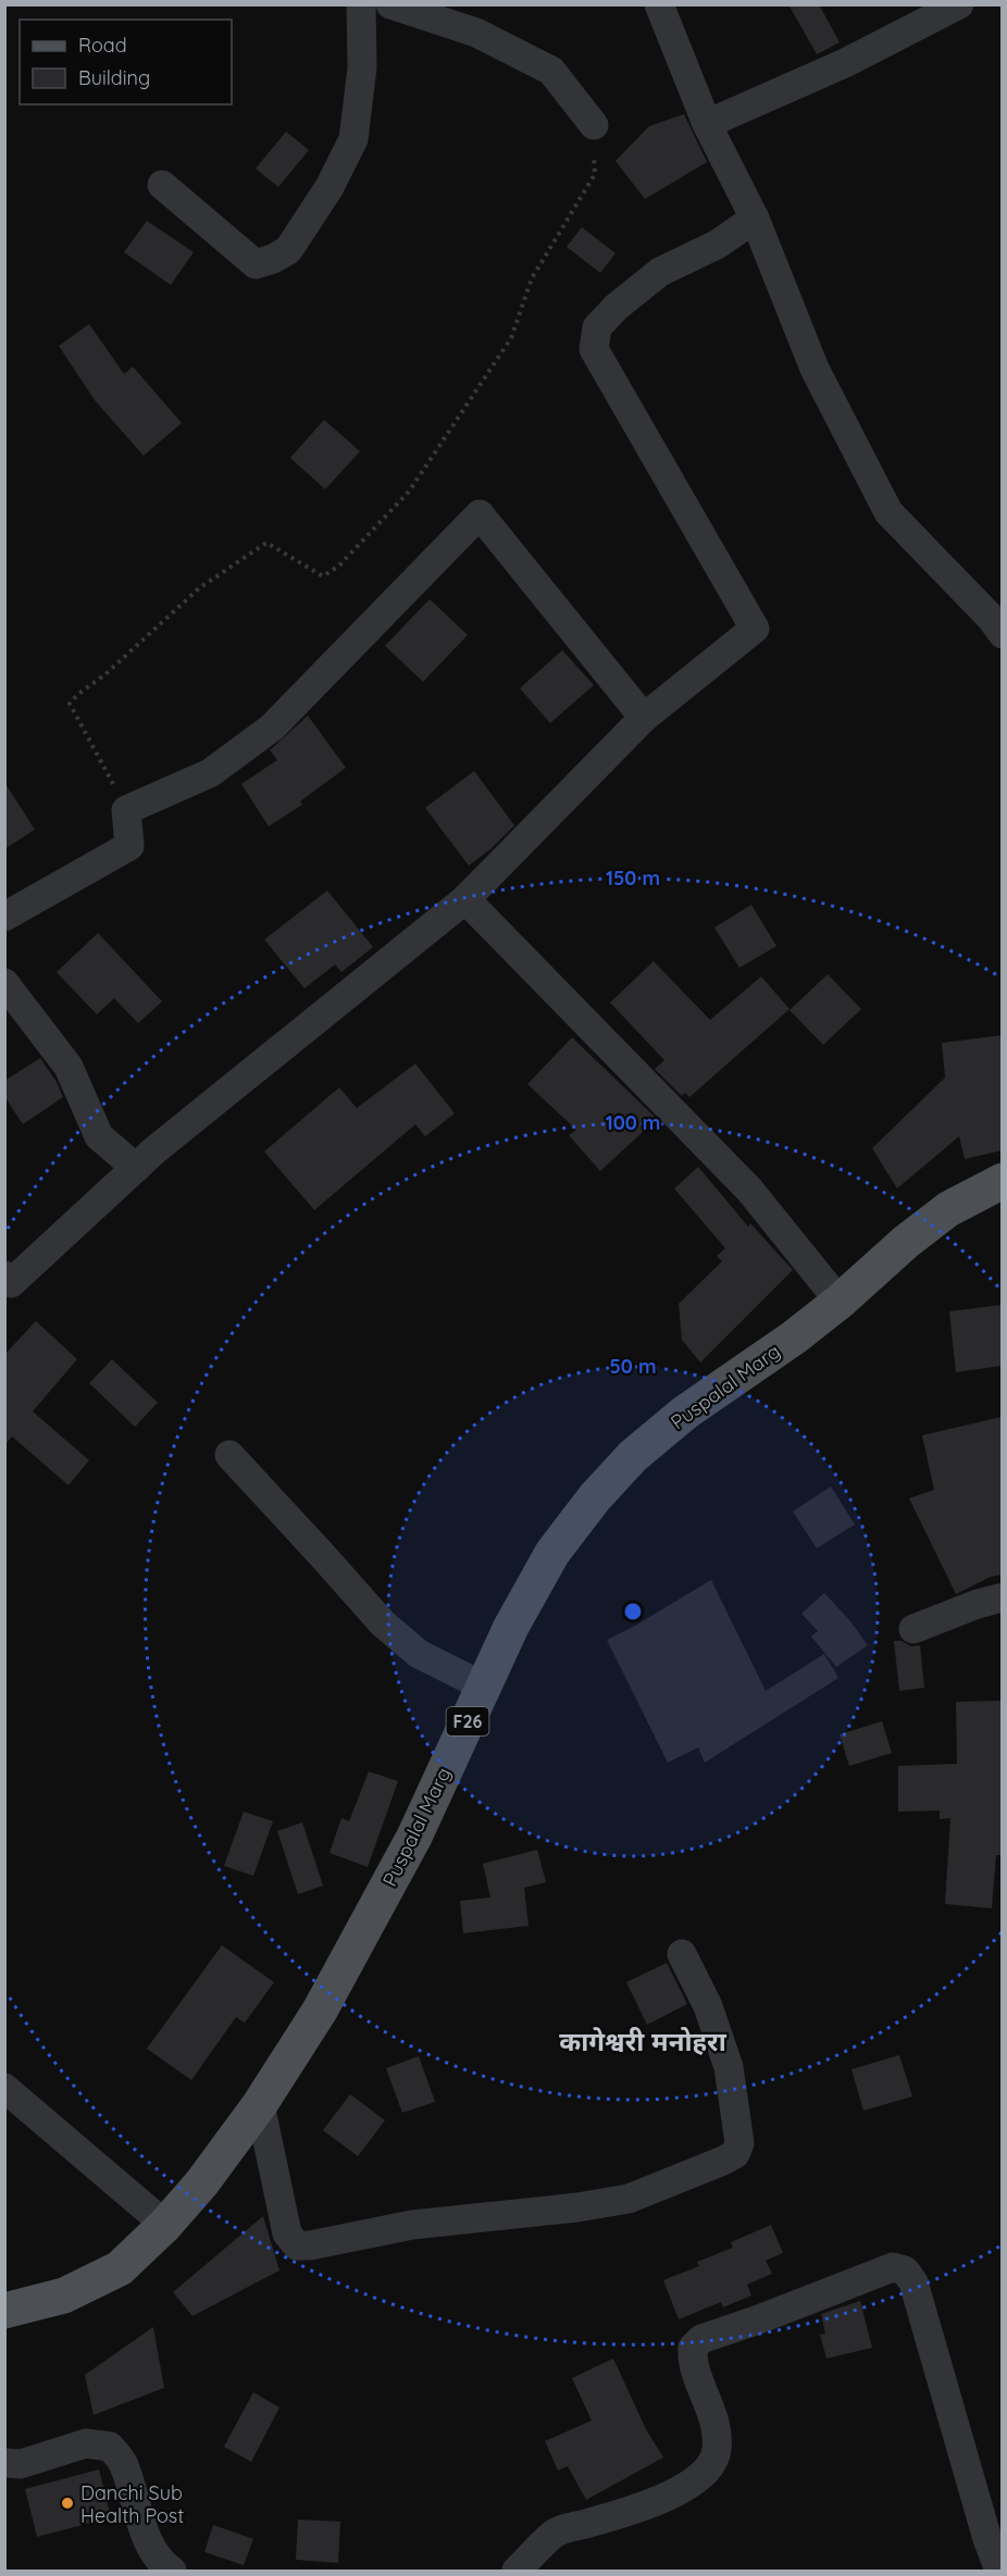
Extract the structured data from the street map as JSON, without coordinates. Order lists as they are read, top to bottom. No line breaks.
{"streets":{"main road":["Puspalal Marg","F26"]},"districts":["कागेश्वरी मनोहरा"],"places":["Danchi Sub Health Post"],"legend":["Road","Building"],"rings":["150 m","100 m","50 m"]}
